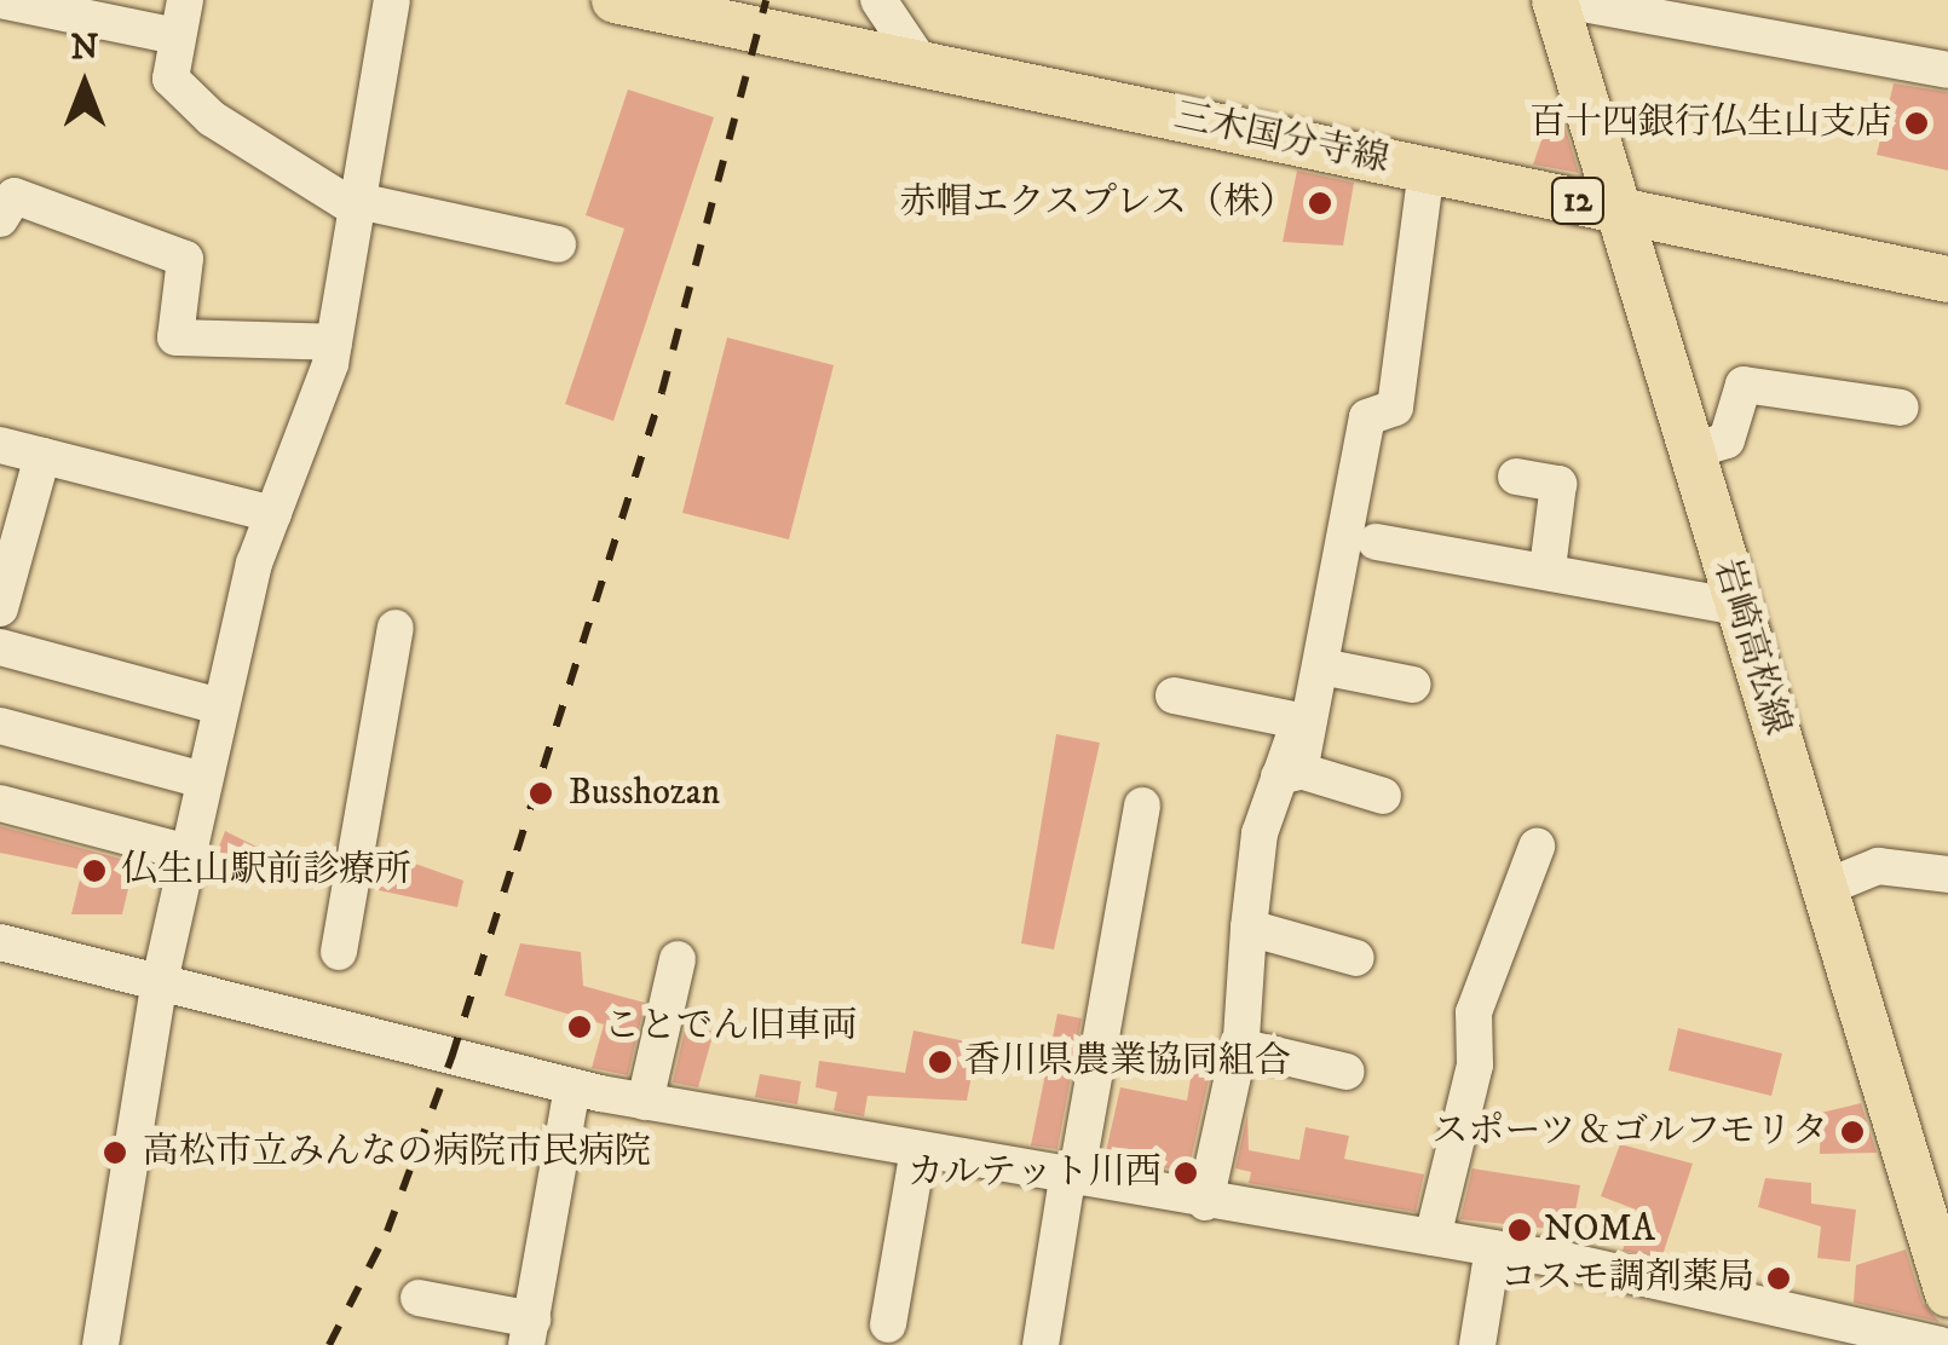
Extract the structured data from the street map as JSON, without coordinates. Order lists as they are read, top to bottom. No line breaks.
{"streets":{"main road":["三木国分寺線","12","岩崎高松線"]},"crossings":[["三木国分寺線","岩崎高松線"]],"places":["百十四銀行仏生山支店","赤帽エクスプレス（株）","Busshozan","仏生山駅前診療所","ことでん旧車両","香川県農業協同組合","スポーツ＆ゴルフモリタ","高松市立みんなの病院市民病院","カルテット川西","NOMA","コスモ調剤薬局"],"north":"top"}
